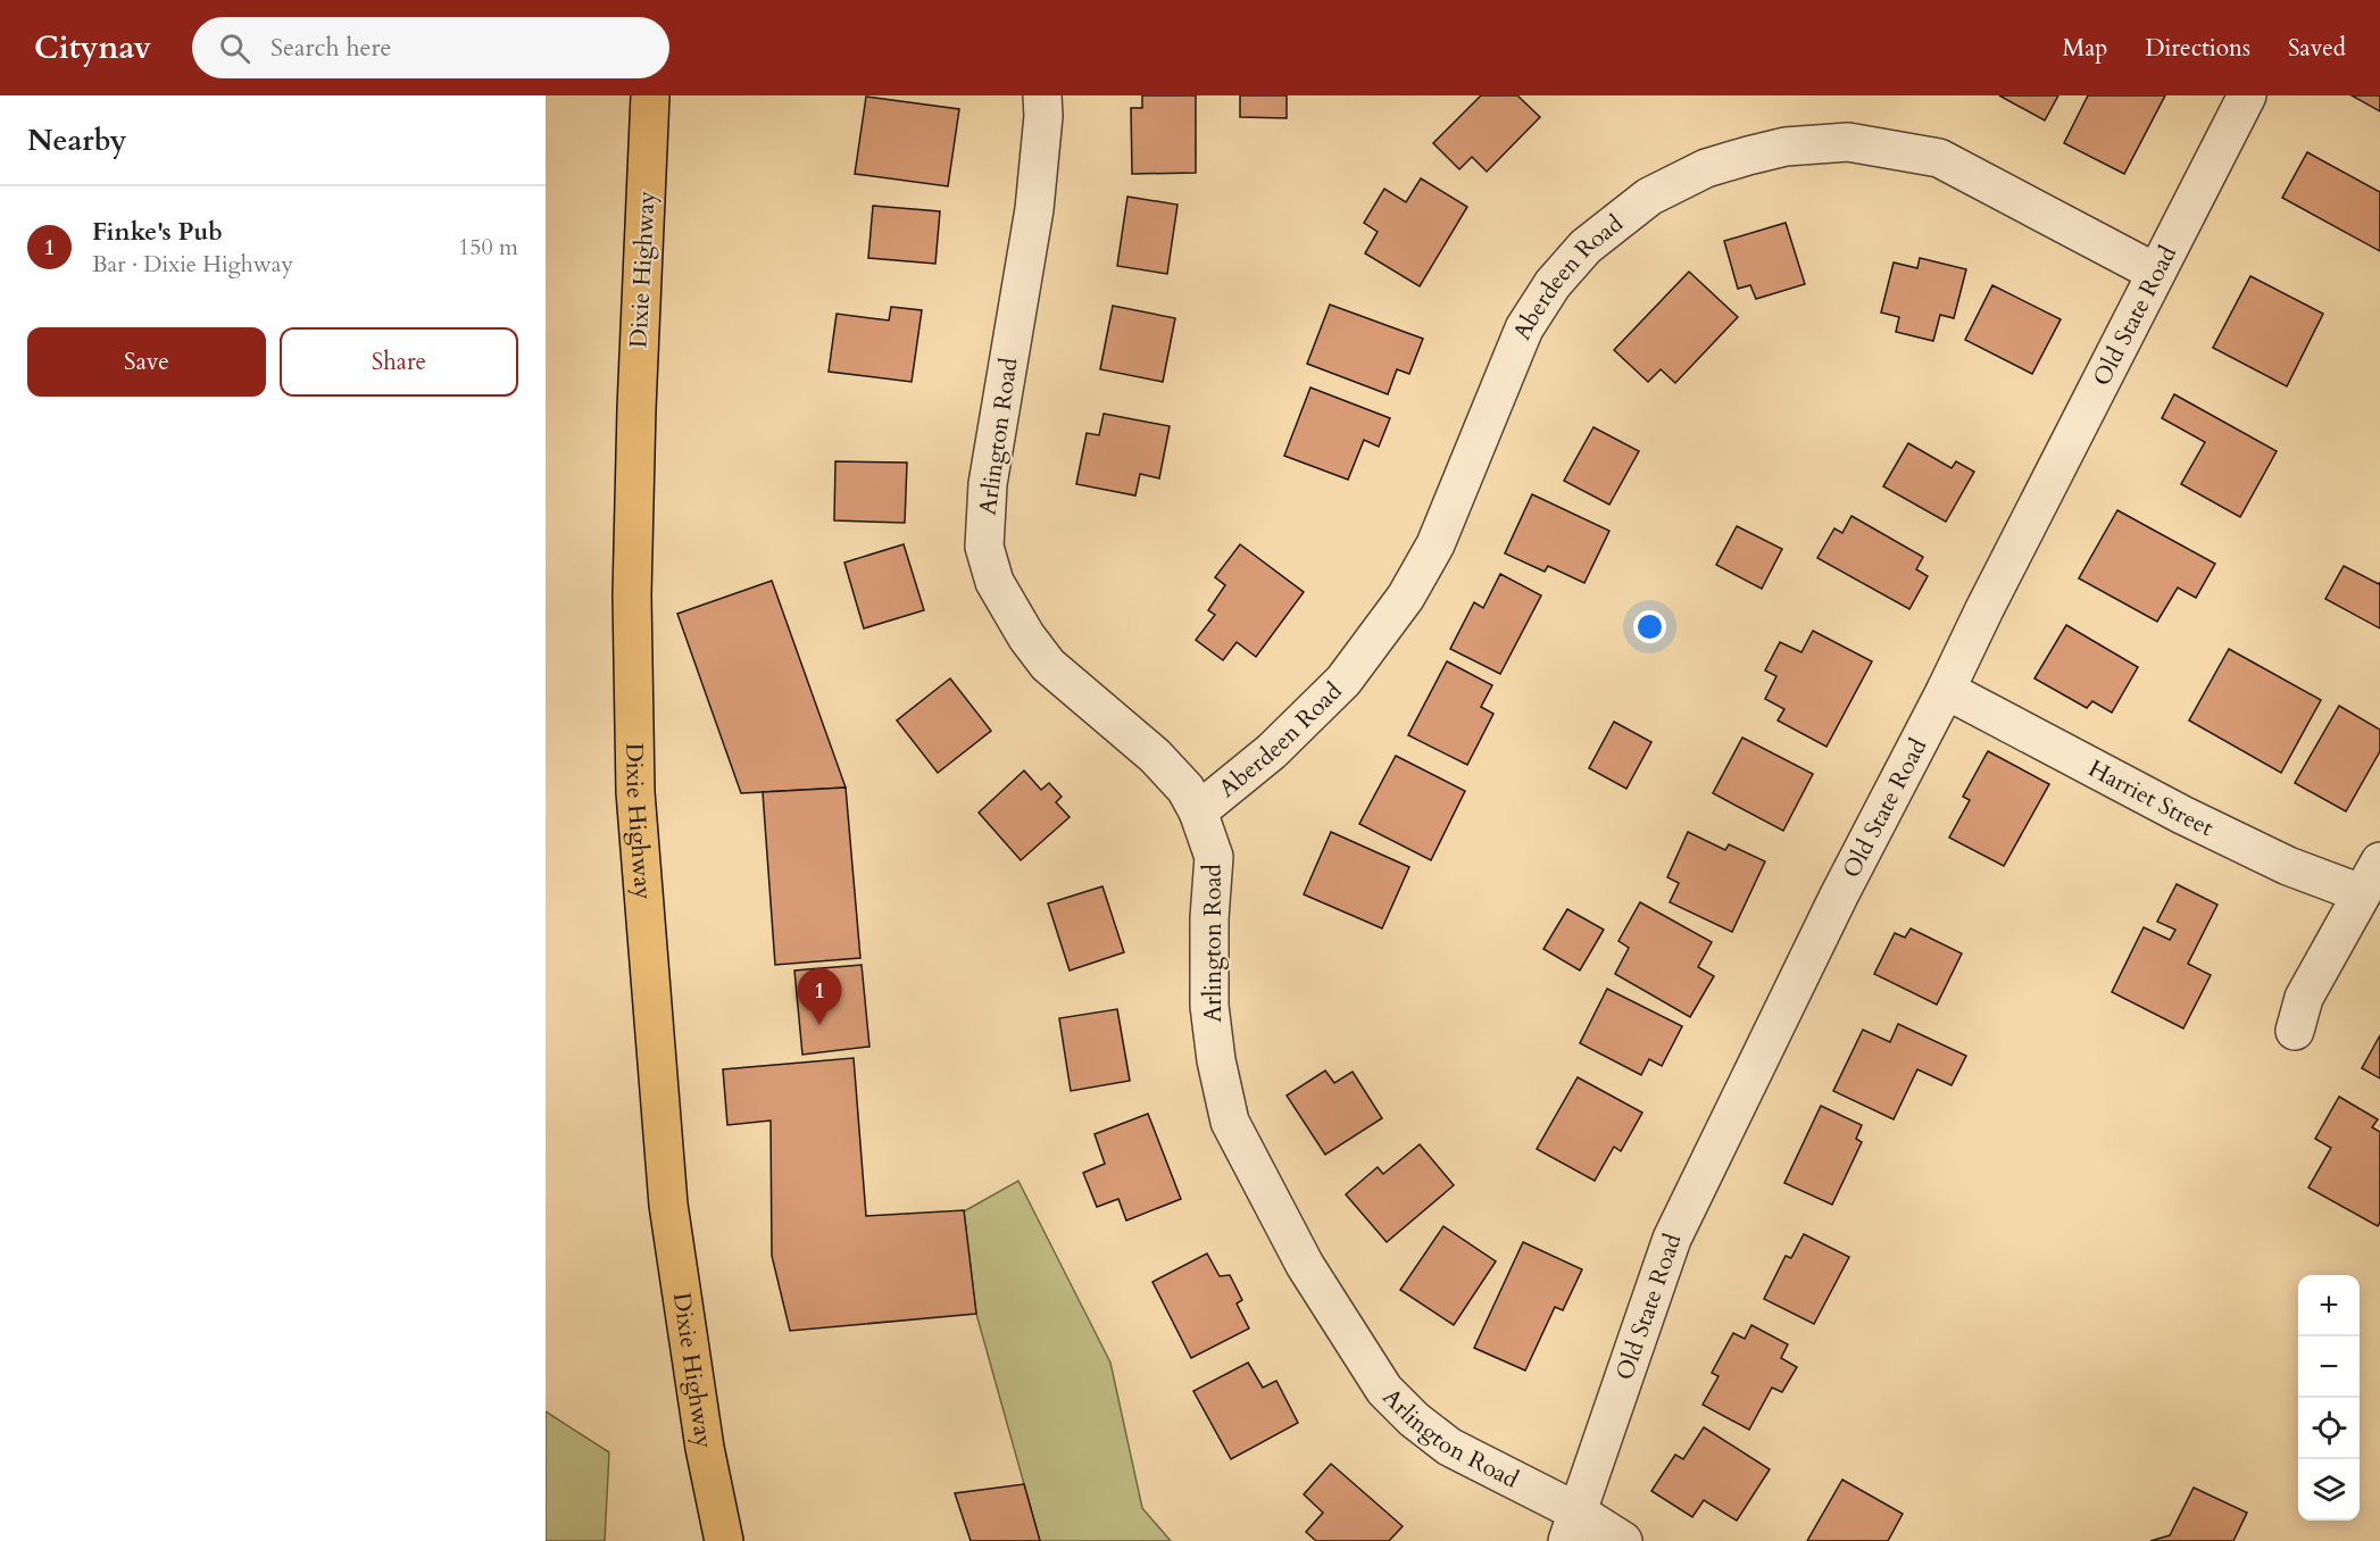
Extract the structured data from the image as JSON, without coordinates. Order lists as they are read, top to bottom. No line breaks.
{"streets":{"main road":["Dixie Highway"],"street":["Aberdeen Road","Old State Road","Arlington Road","Harriet Street"]},"crossings":[["Aberdeen Road","Old State Road"],["Aberdeen Road","Arlington Road"],["Old State Road","Arlington Road"],["Old State Road","Harriet Street"]],"page":{"header":"Citynav","search":"Search here","nav":["Map","Directions","Saved"],"heading":"Nearby","list":[{"mark":"1","name":"Finke's Pub","note":"Bar · Dixie Highway","value":"150 m"}],"buttons":["Save","Share"],"pins":"1","map_buttons":["+","−"]}}
